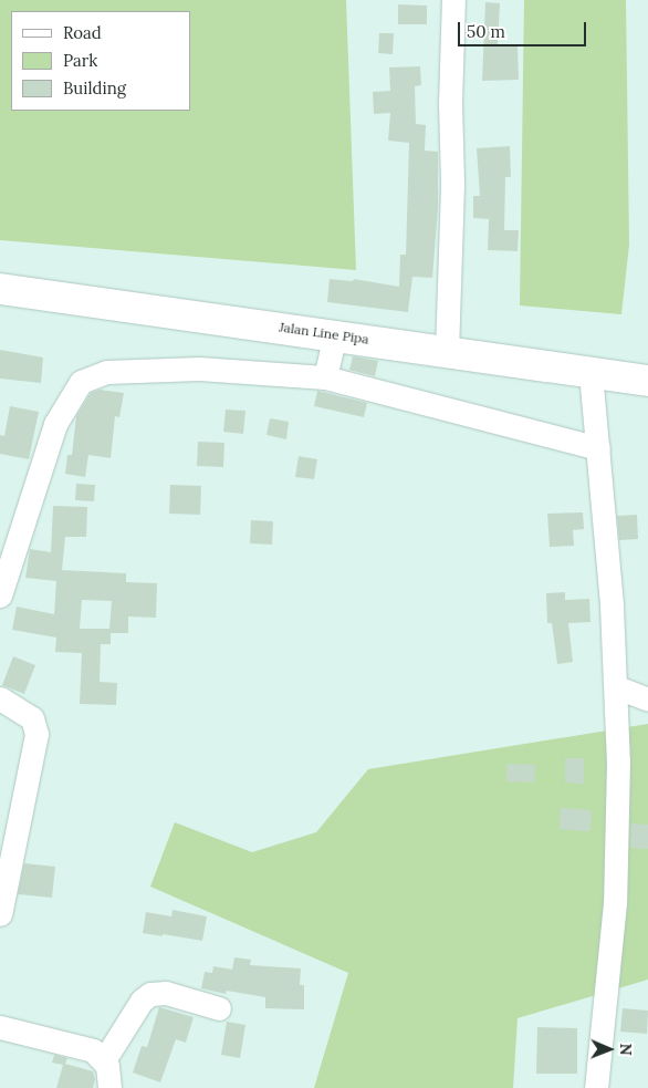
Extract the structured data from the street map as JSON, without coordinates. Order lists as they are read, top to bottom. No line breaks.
{"streets":{"main road":["Jalan Line Pipa"]},"legend":["Road","Park","Building"],"scale_bar":"50 m","north":"right"}
